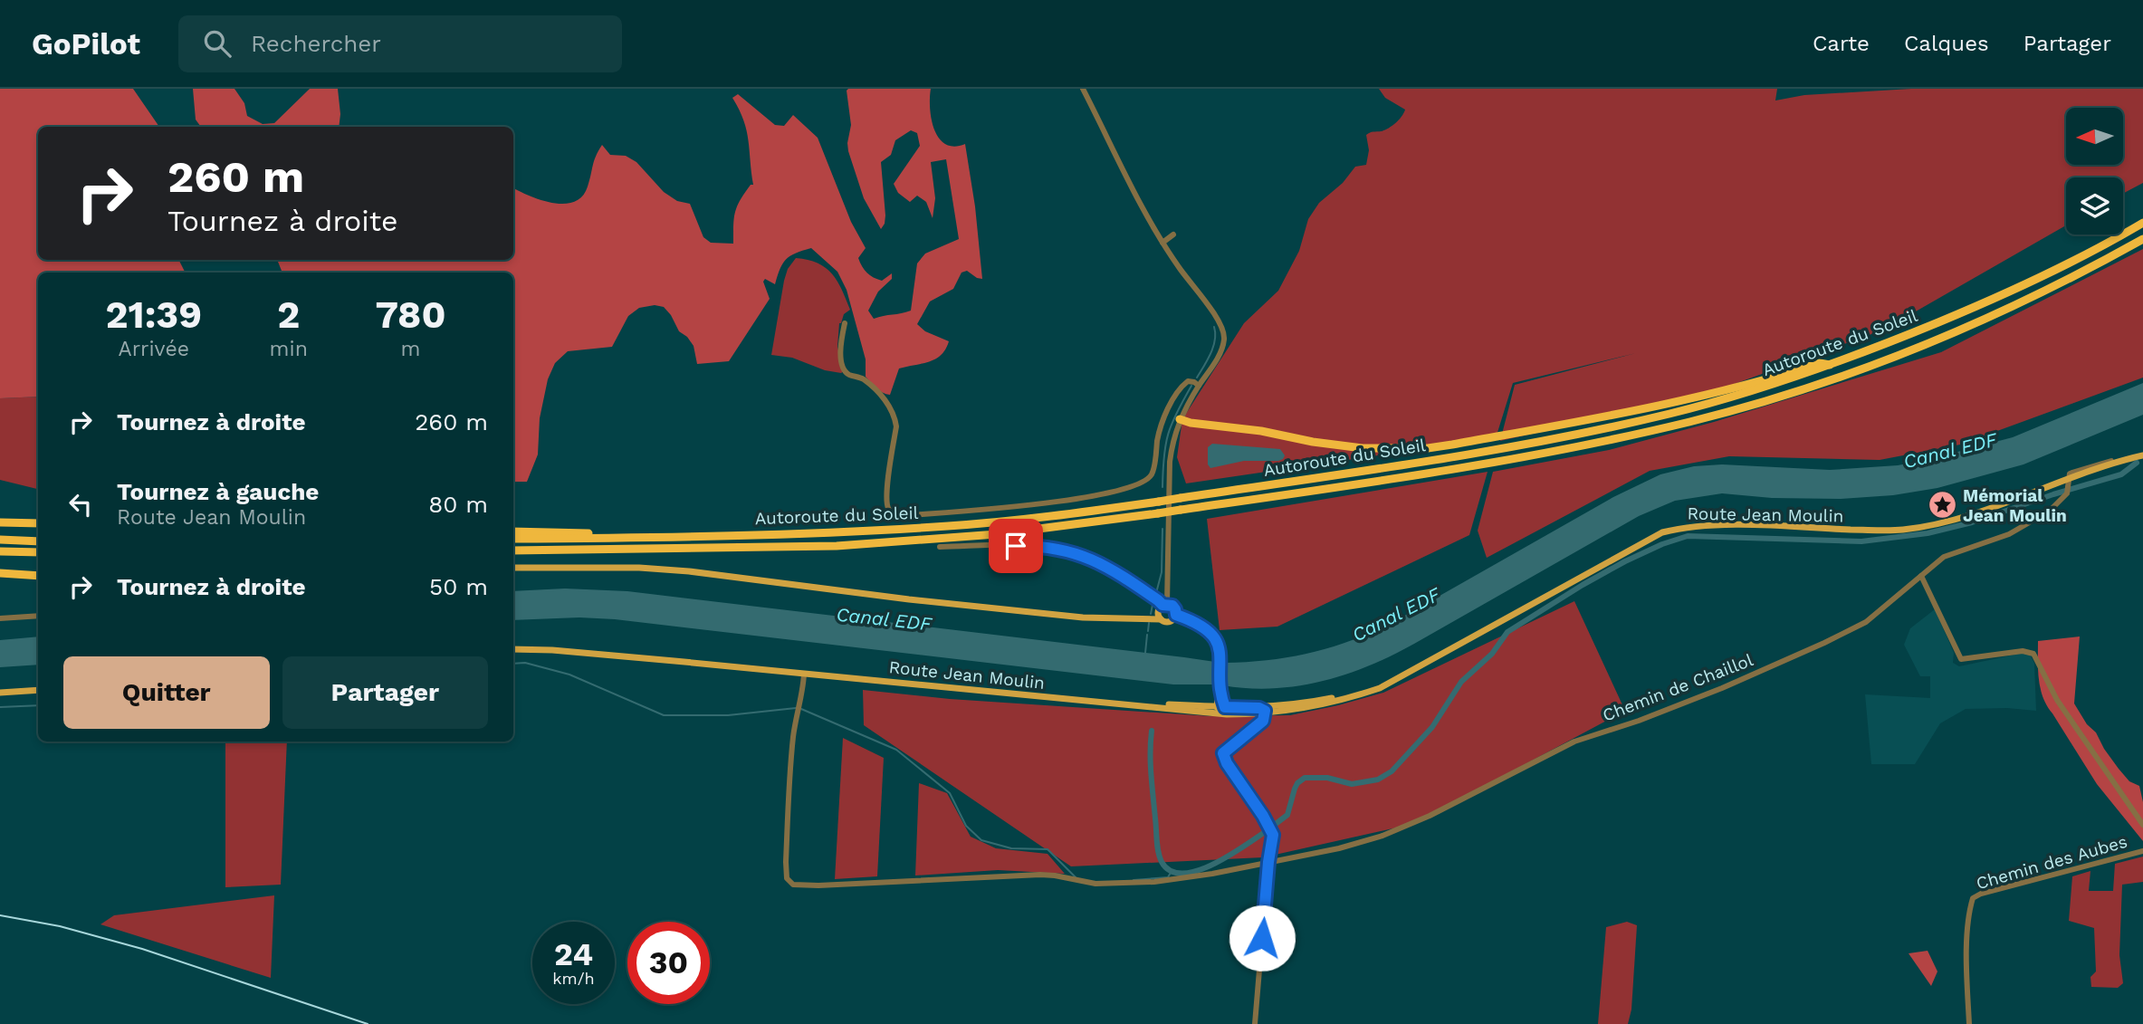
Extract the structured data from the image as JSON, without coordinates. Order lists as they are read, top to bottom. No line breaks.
{"streets":{"highway":["Autoroute du Soleil"],"main road":["Route Jean Moulin"],"street":["Chemin de Chaillol","Chemin des Aubes"]},"crossings":[["Route Jean Moulin","Chemin de Chaillol"]],"water":["Canal EDF"],"places":{"place":["Mémorial Jean Moulin"]},"north":"left","page":{"header":"GoPilot","search":"Rechercher","nav":["Carte","Calques","Partager"],"turn":["260 m","Tournez à droite"],"eta":["21:39","Arrivée","2","min","780","m"],"list":[{"name":"Tournez à droite","value":"260 m"},{"name":"Tournez à gauche","note":"Route Jean Moulin","value":"80 m"},{"name":"Tournez à droite","value":"50 m"}],"buttons":["Quitter","Partager"],"speed":"24 km/h","limit":"30"}}
